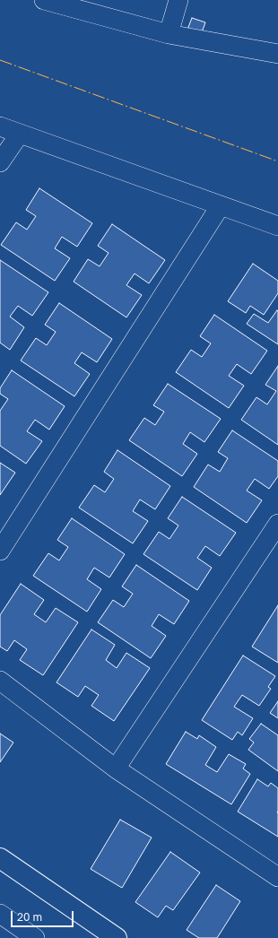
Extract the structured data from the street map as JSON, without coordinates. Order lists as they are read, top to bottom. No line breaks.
{"scale_bar":"20 m"}
